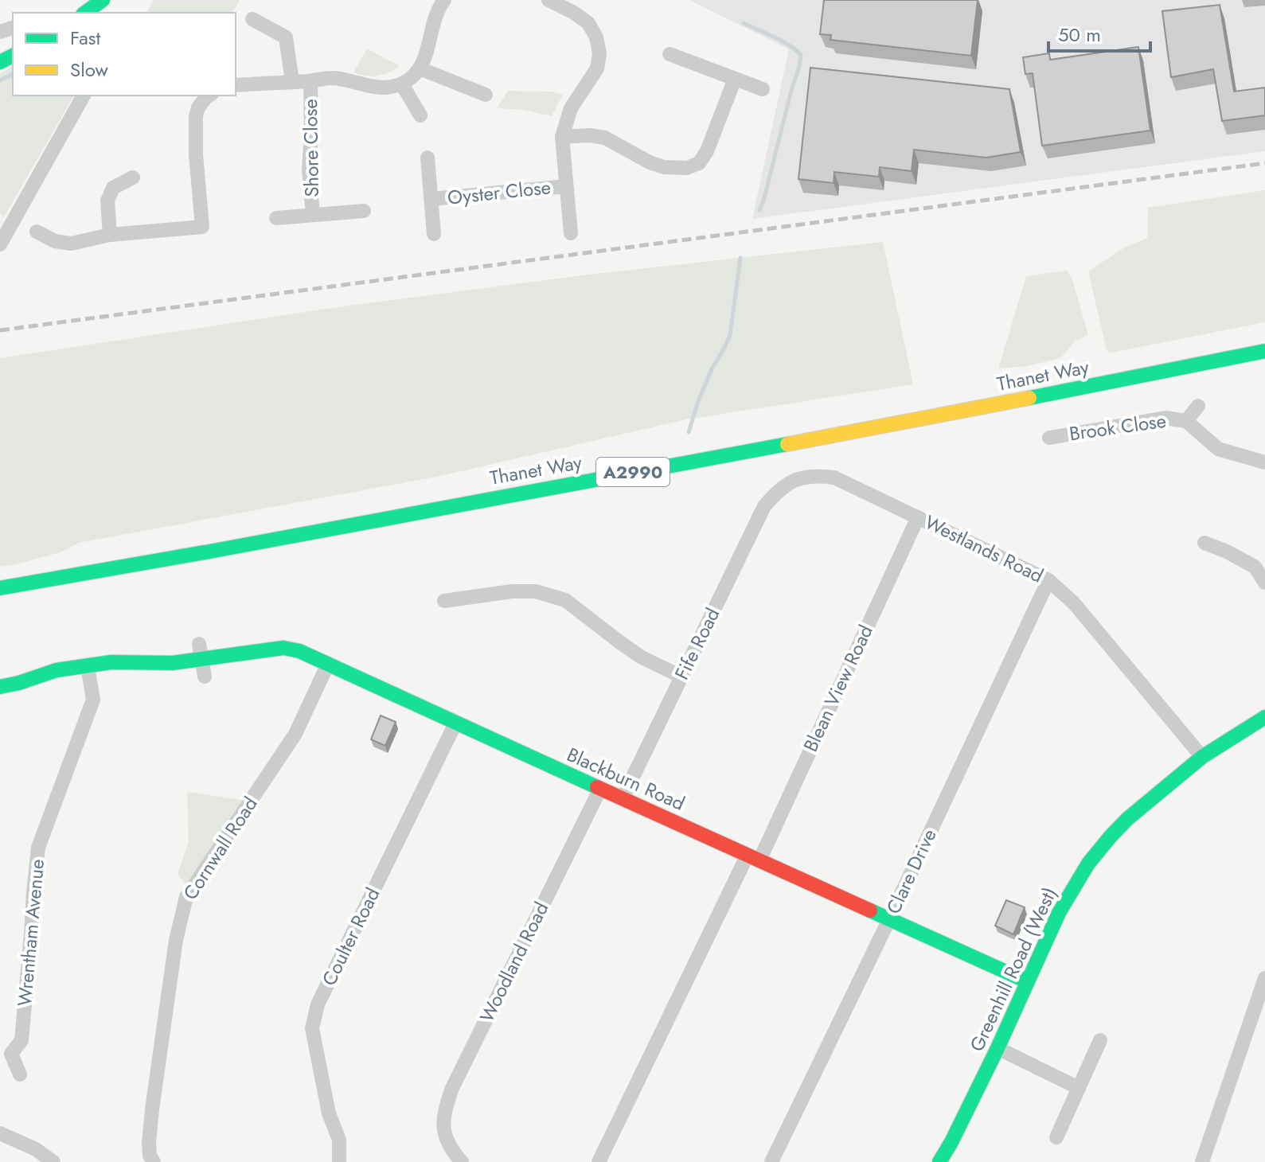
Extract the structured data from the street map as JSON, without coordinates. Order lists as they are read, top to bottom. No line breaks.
{"streets":{"street":["Shore Close","Oyster Close","Thanet Way","Brook Close","A2990","Westlands Road","Fife Road","Blean View Road","Blackburn Road","Cornwall Road","Clare Drive","Wrentham Avenue","Coulter Road","Woodland Road","Greenhill Road (West)"]},"crossings":[["Westlands Road","Fife Road"],["Westlands Road","Blean View Road"],["Westlands Road","Clare Drive"],["Westlands Road","Greenhill Road (West)"],["Fife Road","Blackburn Road"],["Blean View Road","Blackburn Road"],["Blackburn Road","Cornwall Road"],["Blackburn Road","Clare Drive"],["Blackburn Road","Wrentham Avenue"],["Blackburn Road","Coulter Road"],["Blackburn Road","Woodland Road"],["Blackburn Road","Greenhill Road (West)"]],"legend":["Fast","Slow"],"scale_bar":"50 m"}
